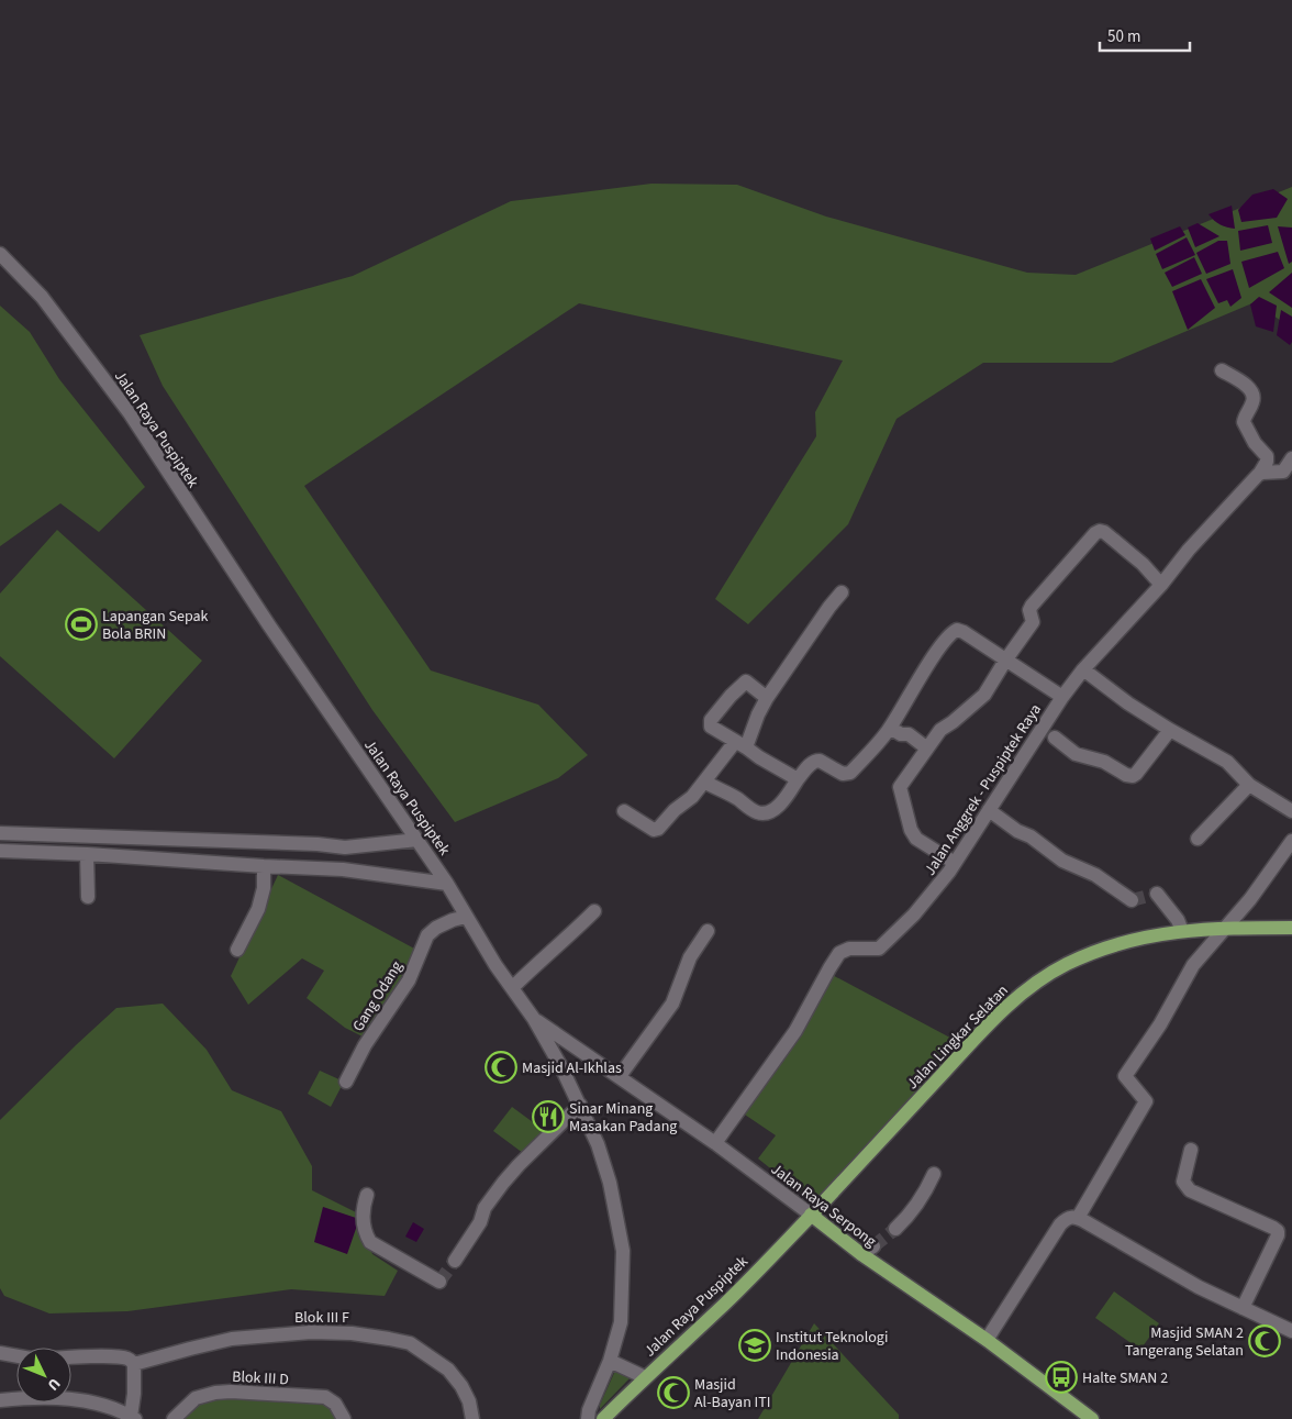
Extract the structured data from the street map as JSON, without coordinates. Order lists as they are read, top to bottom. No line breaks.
{"streets":{"main road":["Jalan Raya Puspiptek","Jalan Lingkar Selatan","Jalan Raya Serpong"],"street":["Jalan Anggrek - Puspiptek Raya","Gang Odang","Blok III F","Blok III D"]},"crossings":[["Jalan Raya Puspiptek","Gang Odang"],["Jalan Raya Puspiptek","Jalan Lingkar Selatan"],["Jalan Raya Puspiptek","Jalan Raya Serpong"],["Jalan Anggrek - Puspiptek Raya","Jalan Raya Serpong"],["Jalan Lingkar Selatan","Jalan Raya Serpong"]],"places":{"sports":["Lapangan Sepak Bola BRIN"],"mosque":["Masjid Al-Ikhlas","Masjid SMAN 2 Tangerang Selatan","Masjid Al-Bayan ITI"],"restaurant":["Sinar Minang Masakan Padang"],"school or university":["Institut Teknologi Indonesia"],"bus stop":["Halte SMAN 2"]},"scale_bar":"50 m","north":"bottom right"}
